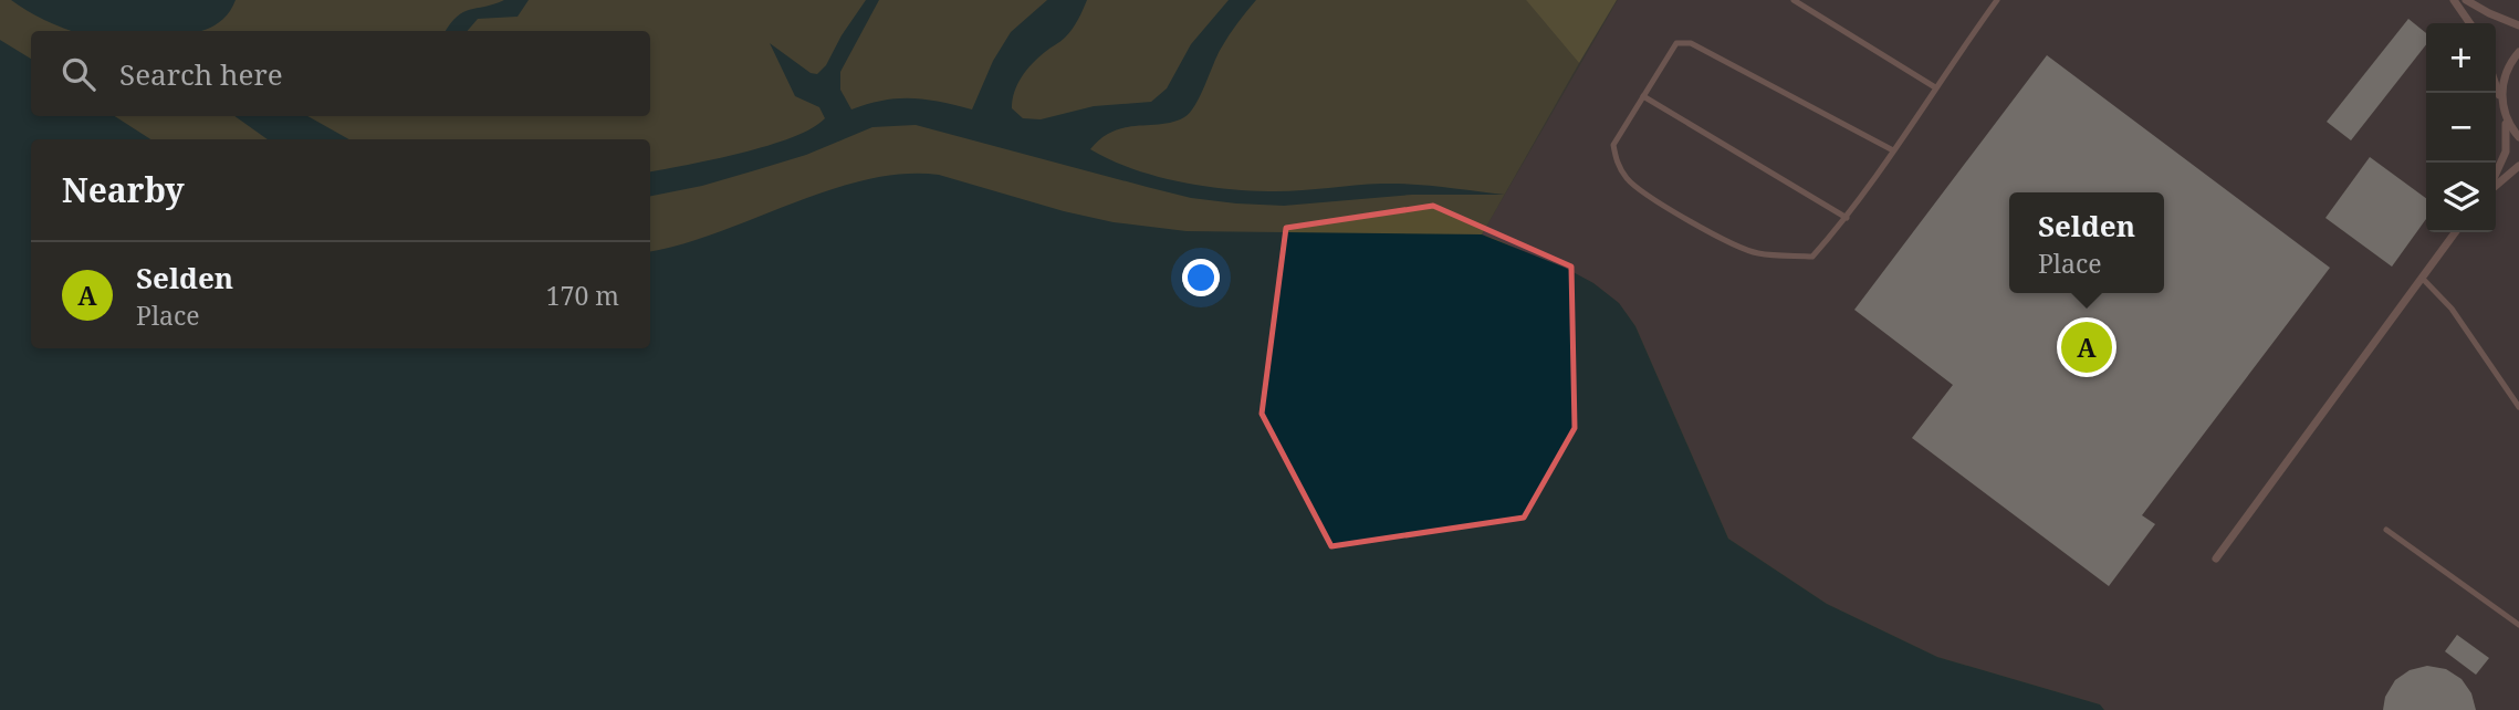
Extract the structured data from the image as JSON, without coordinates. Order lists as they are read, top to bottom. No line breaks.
{"page":{"map_buttons":["+","−"],"search":"Search here","heading":"Nearby","popup":["Selden","Place"],"list":[{"mark":"A","name":"Selden","note":"Place","value":"170 m"}],"pins":"A"}}
